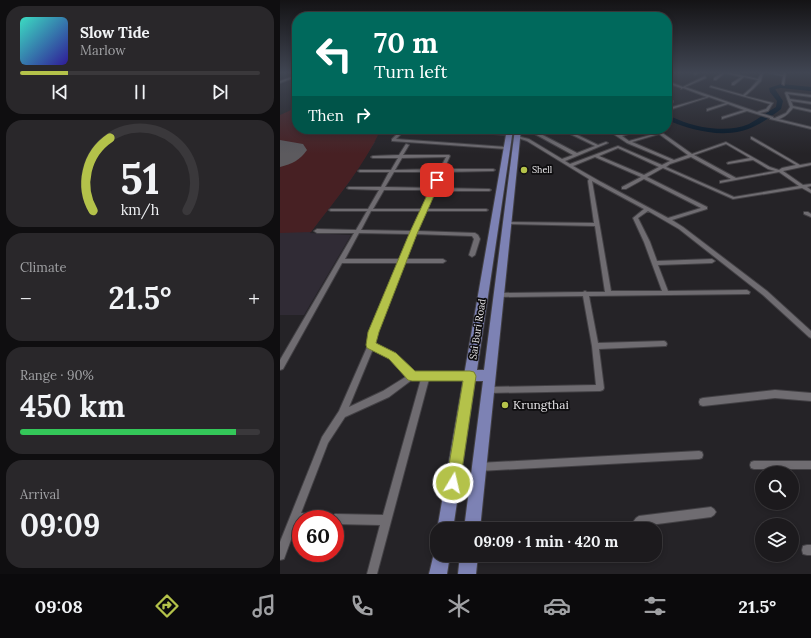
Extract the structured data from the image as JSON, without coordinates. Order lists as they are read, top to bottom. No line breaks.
{"streets":{"main road":["Sai Buri Road"]},"places":["Shell","Krungthai"],"page":{"turn":["70 m","Turn left"],"song":["Slow Tide","Marlow"],"then":"Then","tile":["Climate",["Range · 90%","450 km"],["Arrival","09:09"]],"heat":["−","21.5°","+"],"limit":"60","trip":"09:09 · 1 min · 420 m","tabs":["09:08","21.5°"],"gauge":["51","km/h"]}}
